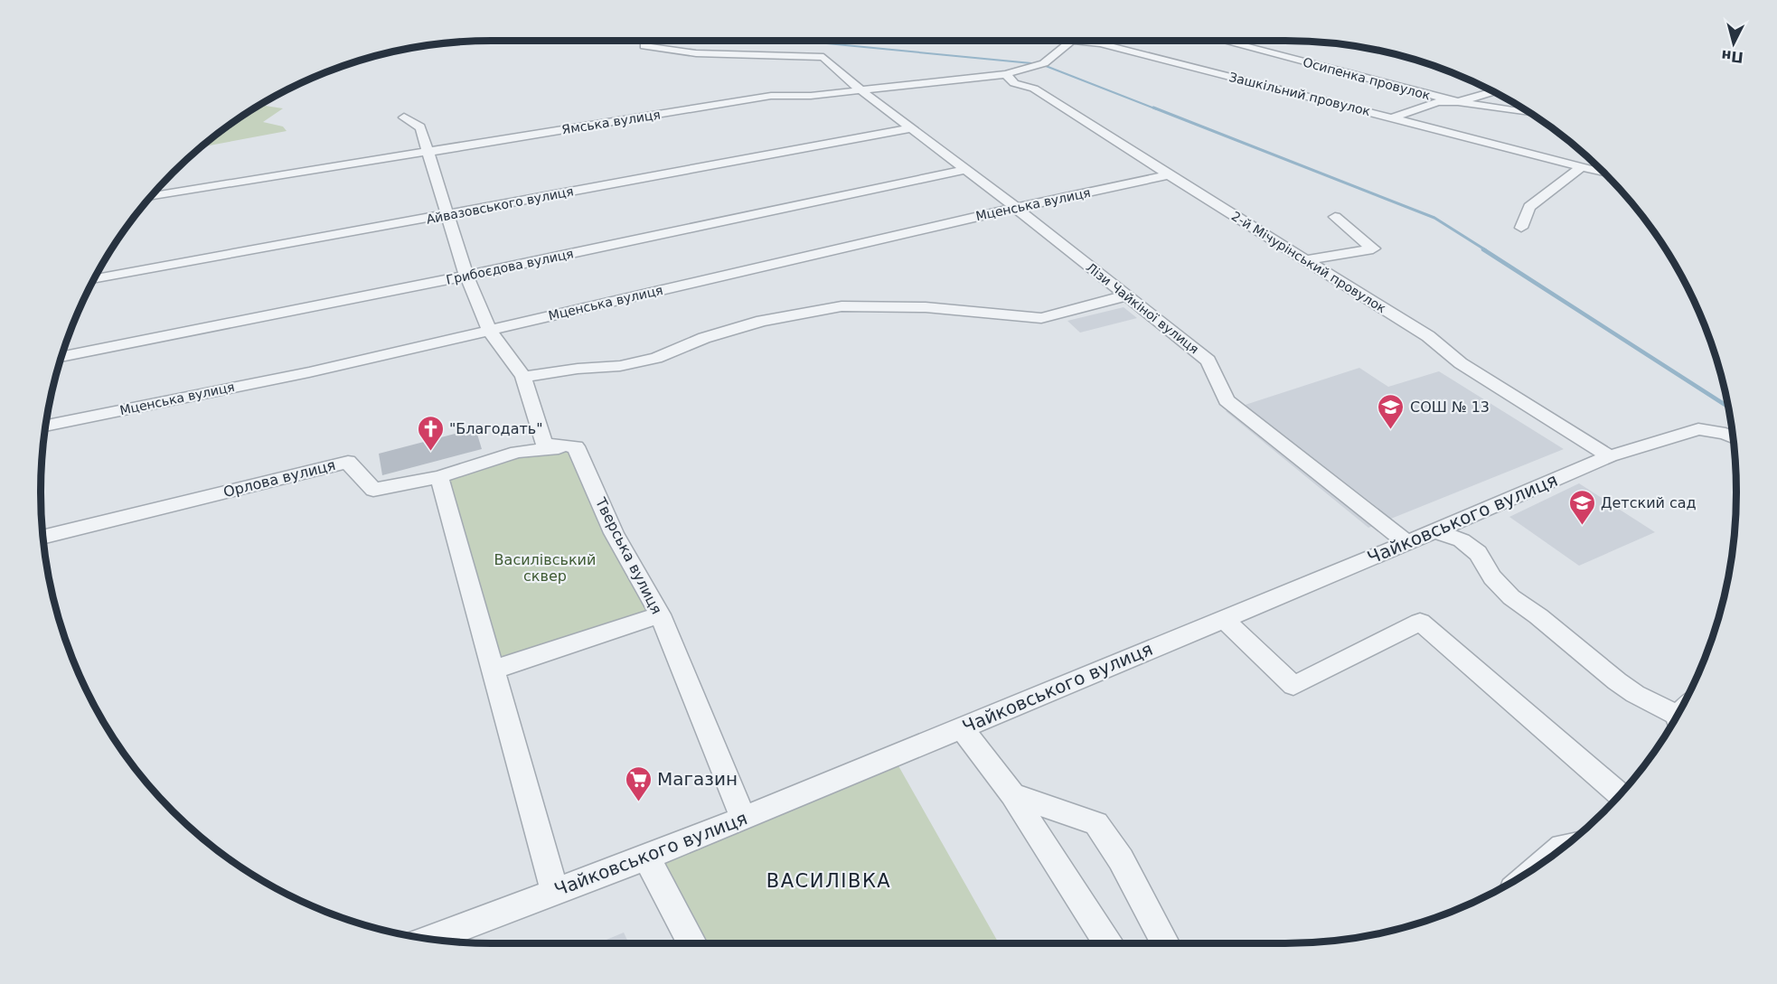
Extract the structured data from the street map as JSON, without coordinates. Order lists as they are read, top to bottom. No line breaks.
{"streets":{"street":["Осипенка провулок","Зашкільний провулок","Ямська вулиця","Мценська вулиця","Айвазовського вулиця","2-й Мічурінський провулок","Грибоєдова вулиця","Лізи Чайкіної вулиця","Орлова вулиця","Чайковського вулиця","Тверська вулиця"]},"crossings":[["Зашкільний провулок","Ямська вулиця"],["Ямська вулиця","2-й Мічурінський провулок"],["Ямська вулиця","Лізи Чайкіної вулиця"],["Мценська вулиця","2-й Мічурінський провулок"],["Мценська вулиця","Лізи Чайкіної вулиця"],["Айвазовського вулиця","Лізи Чайкіної вулиця"],["2-й Мічурінський провулок","Чайковського вулиця"],["Грибоєдова вулиця","Лізи Чайкіної вулиця"],["Лізи Чайкіної вулиця","Чайковського вулиця"],["Орлова вулиця","Тверська вулиця"],["Чайковського вулиця","Тверська вулиця"]],"districts":["ВАСИЛІВКА"],"parks":["Василівський сквер"],"places":{"school or university":["СОШ № 13","Детский сад"],"church":["\"Благодать\""],"supermarket":["Магазин"]},"north":"bottom"}
